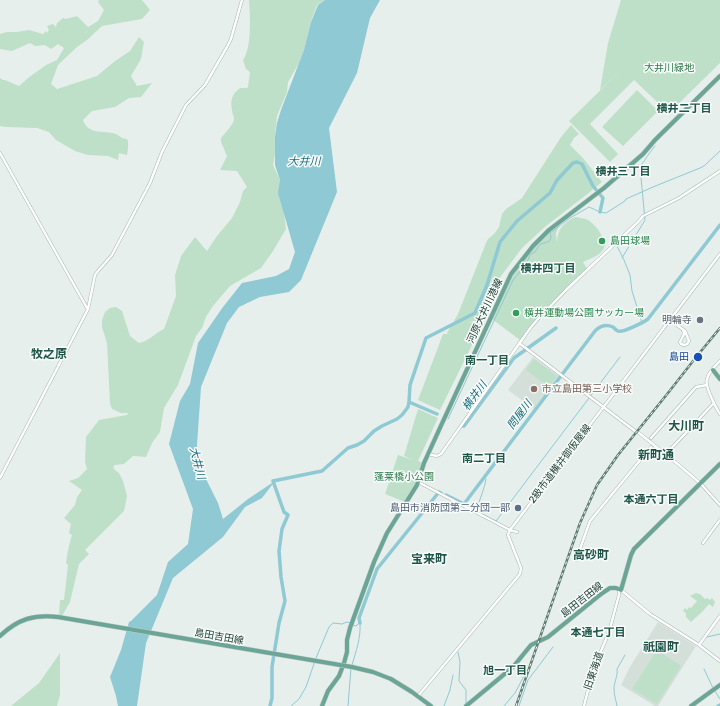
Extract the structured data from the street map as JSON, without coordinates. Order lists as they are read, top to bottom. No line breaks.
{"streets":{"main road":["河原大井川港線","島田吉田線"],"street":["2級市道横井御仮屋線","旧東海道"]},"crossings":[["島田吉田線","旧東海道"]],"districts":["横井二丁目","横井三丁目","横井四丁目","牧之原","南一丁目","大川町","新町通","南二丁目","本通六丁目","高砂町","宝来町","本通七丁目","祇園町","旭一丁目"],"water":["大井川","横井川","問屋川"],"parks":["大井川緑地","蓬莱橋小公園"],"places":["島田球場","横井運動場公園サッカー場","明輪寺","島田","市立島田第三小学校","島田市消防団第二分団一部"]}
